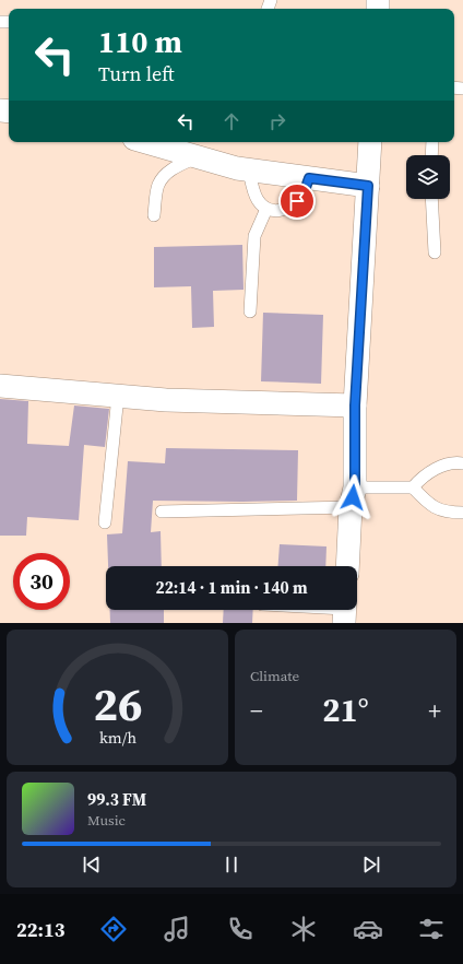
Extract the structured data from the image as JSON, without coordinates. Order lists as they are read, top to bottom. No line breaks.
{"page":{"turn":["110 m","Turn left"],"limit":"30","trip":"22:14 · 1 min · 140 m","tile":"Climate","heat":["−","21°","+"],"song":["99.3 FM","Music"],"tabs":"22:13","gauge":["26","km/h"]}}
